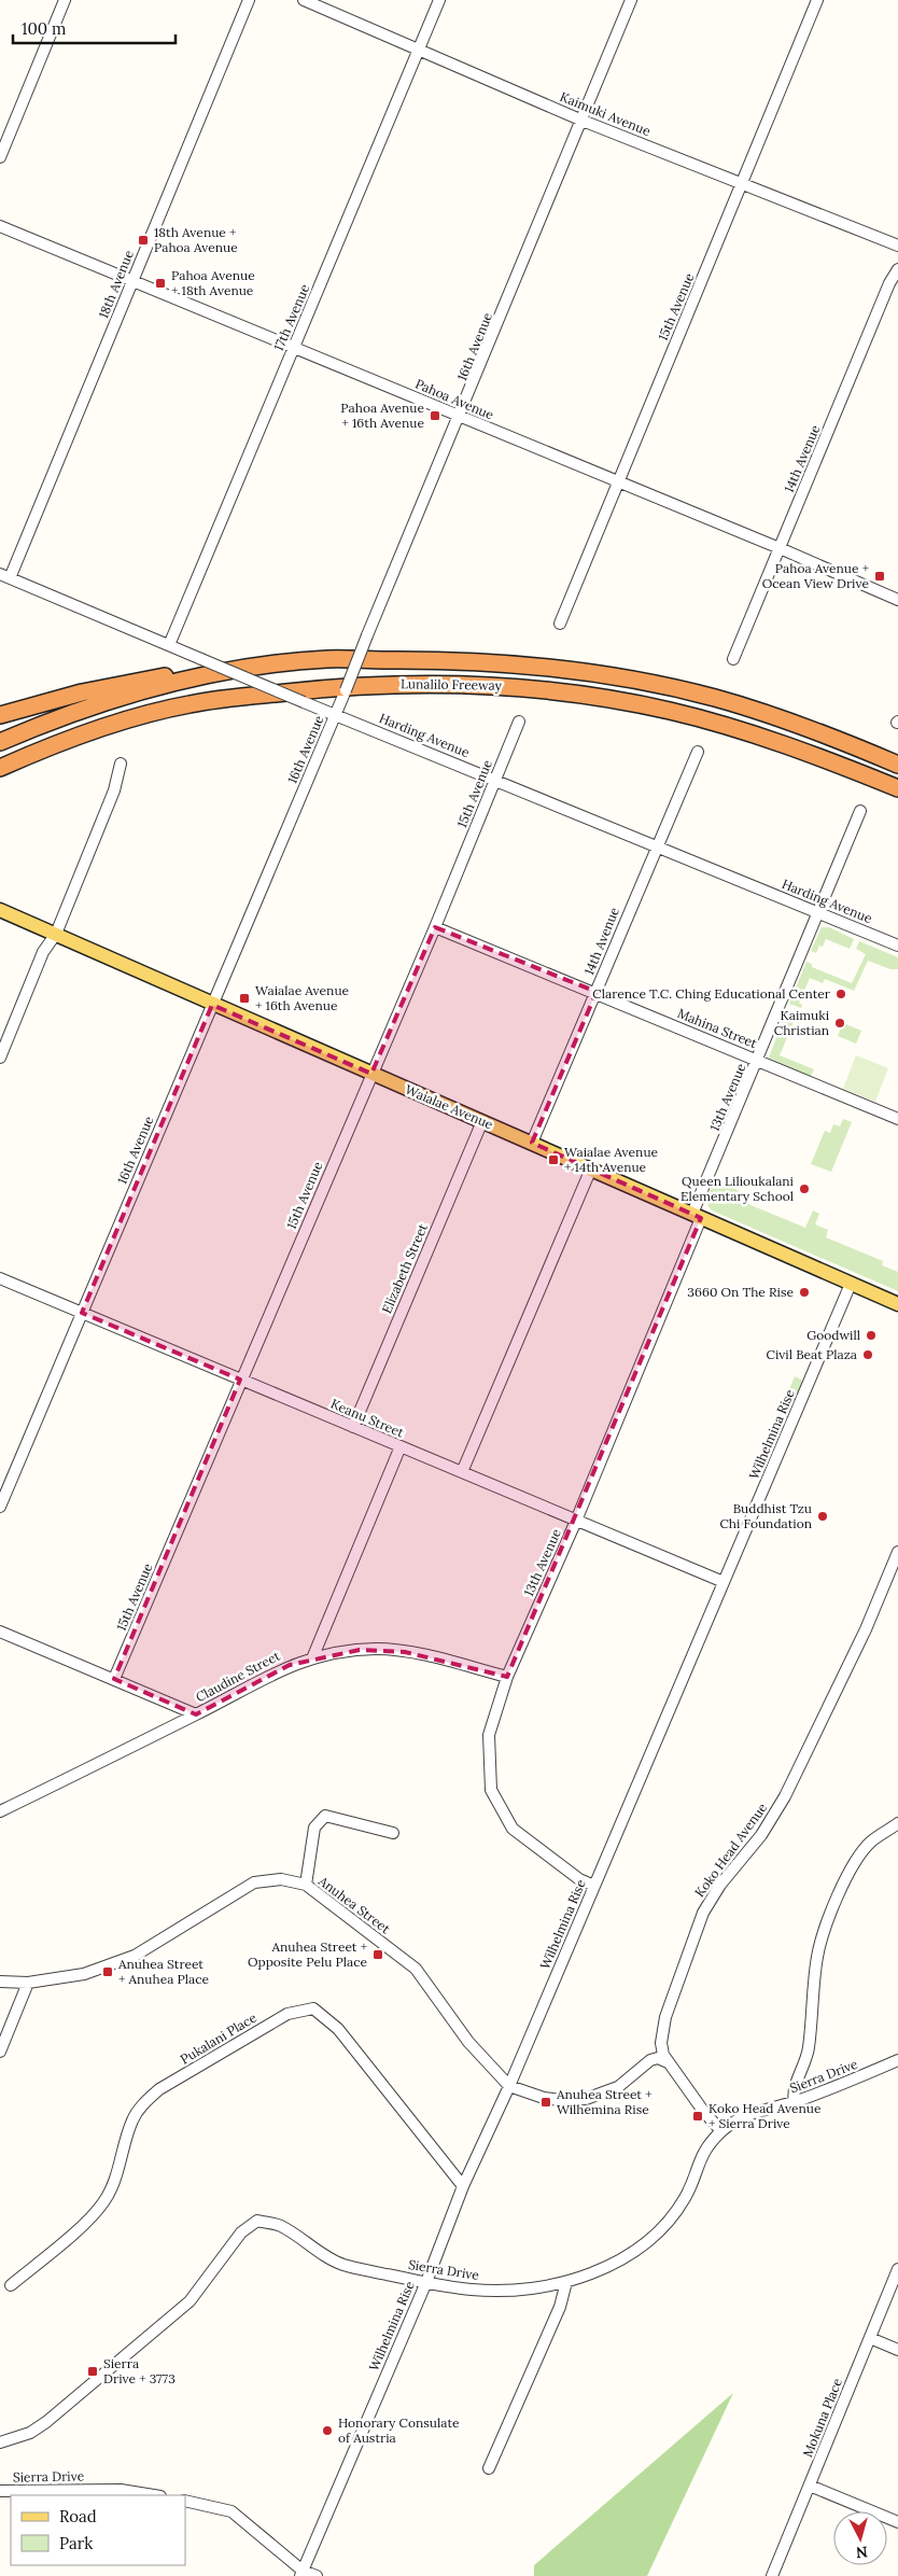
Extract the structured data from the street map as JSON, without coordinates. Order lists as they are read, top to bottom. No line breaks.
{"streets":{"highway":["Lunalilo Freeway"],"main road":["Waialae Avenue"],"street":["Kaimuki Avenue","18th Avenue","15th Avenue","17th Avenue","16th Avenue","Pahoa Avenue","14th Avenue","Harding Avenue","Mahina Street","13th Avenue","Elizabeth Street","Keanu Street","Wilhelmina Rise","Claudine Street","Koko Head Avenue","Anuhea Street","Pukalani Place","Sierra Drive","Mokuna Place"]},"crossings":[["Kaimuki Avenue","15th Avenue"],["Kaimuki Avenue","17th Avenue"],["Kaimuki Avenue","16th Avenue"],["18th Avenue","Pahoa Avenue"],["18th Avenue","Harding Avenue"],["15th Avenue","Pahoa Avenue"],["15th Avenue","Harding Avenue"],["15th Avenue","Mahina Street"],["15th Avenue","Waialae Avenue"],["15th Avenue","Keanu Street"],["17th Avenue","Pahoa Avenue"],["17th Avenue","Harding Avenue"],["16th Avenue","Pahoa Avenue"],["16th Avenue","Harding Avenue"],["16th Avenue","Waialae Avenue"],["16th Avenue","Keanu Street"],["Pahoa Avenue","14th Avenue"],["14th Avenue","Harding Avenue"],["14th Avenue","Mahina Street"],["14th Avenue","Waialae Avenue"],["Harding Avenue","13th Avenue"],["Mahina Street","13th Avenue"],["13th Avenue","Waialae Avenue"],["13th Avenue","Keanu Street"],["13th Avenue","Wilhelmina Rise"],["13th Avenue","Claudine Street"],["Waialae Avenue","Elizabeth Street"],["Waialae Avenue","Wilhelmina Rise"],["Elizabeth Street","Keanu Street"],["Keanu Street","Wilhelmina Rise"],["Wilhelmina Rise","Anuhea Street"],["Wilhelmina Rise","Pukalani Place"],["Wilhelmina Rise","Sierra Drive"],["Koko Head Avenue","Anuhea Street"],["Koko Head Avenue","Sierra Drive"]],"places":{"transit":["18th Avenue + Pahoa Avenue","Pahoa Avenue + 18th Avenue","Pahoa Avenue + 16th Avenue","Pahoa Avenue + Ocean View Drive","Waialae Avenue + 16th Avenue","Waialae Avenue + 14th Avenue","Anuhea Street + Opposite Pelu Place","Anuhea Street + Anuhea Place","Anuhea Street + Wilhemina Rise","Koko Head Avenue + Sierra Drive","Sierra Drive + 3773"],"other":["Clarence T.C. Ching Educational Center","Kaimuki Christian","Queen Lilioukalani Elementary School","3660 On The Rise","Goodwill","Civil Beat Plaza","Buddhist Tzu Chi Foundation","Honorary Consulate of Austria"]},"legend":["Road","Park"],"scale_bar":"100 m","north":"bottom"}
